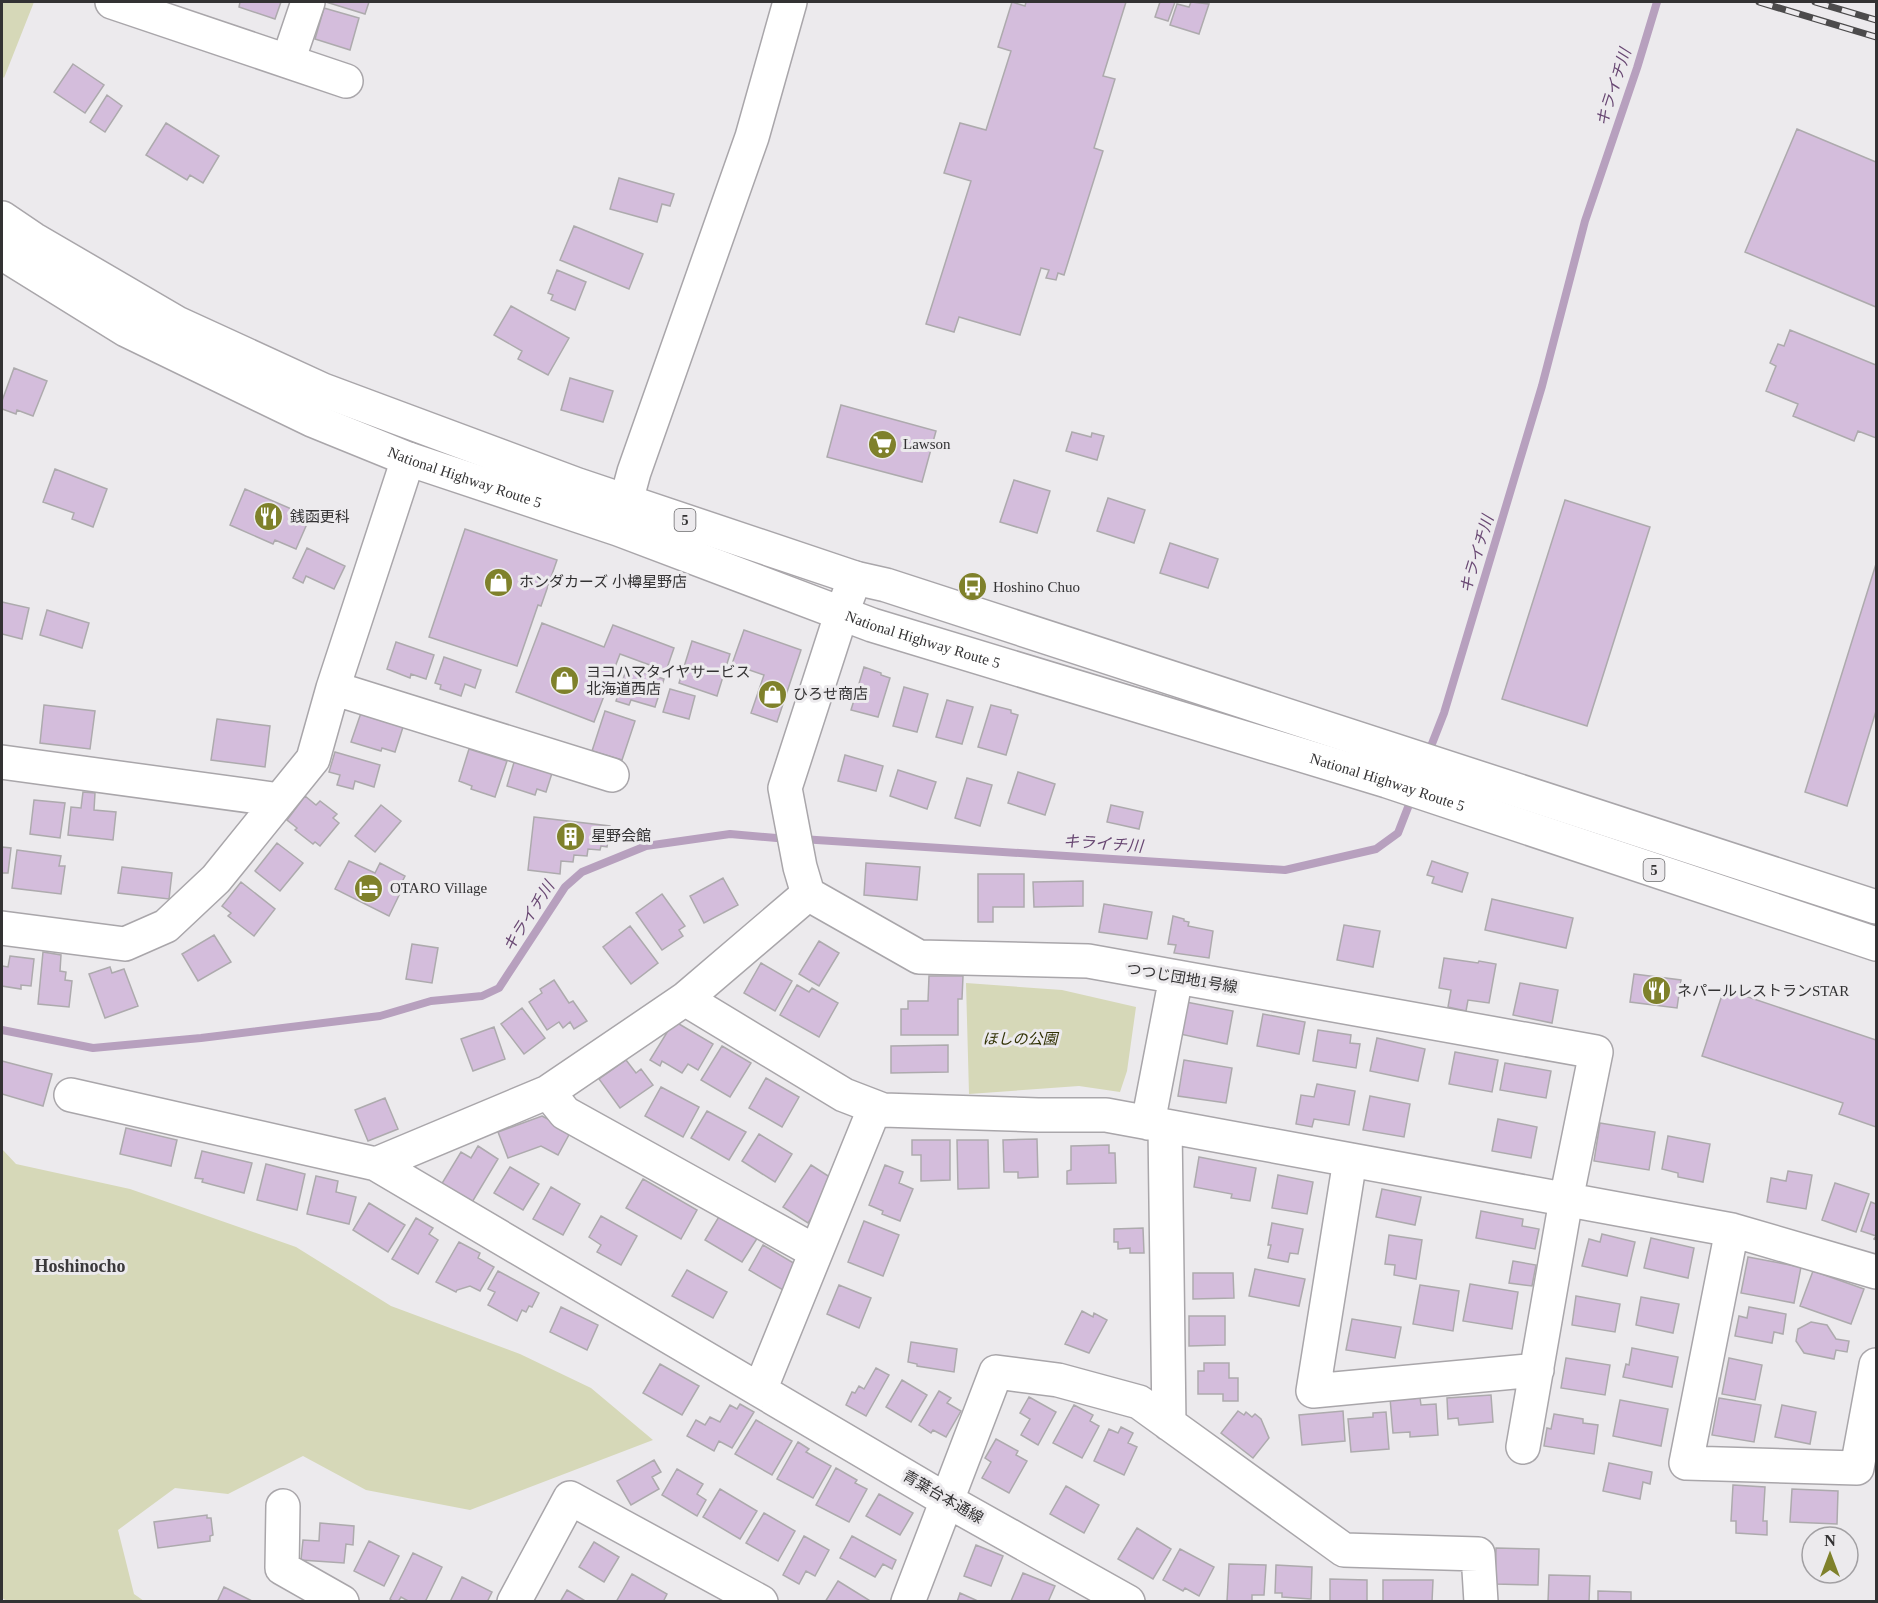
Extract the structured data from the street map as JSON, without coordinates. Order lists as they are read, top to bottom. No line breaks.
{"streets":{"main road":["National Highway Route 5","5","つつじ団地1号線","青葉台本通線"]},"districts":["Hoshinocho"],"water":["キライチ川"],"parks":["ほしの公園"],"places":{"supermarket":["Lawson"],"restaurant":["銭函更科","ネパールレストランSTAR"],"shop":["ホンダカーズ 小樽星野店","ヨコハマタイヤサービス 北海道西店","ひろせ商店"],"bus stop":["Hoshino Chuo"],"building":["星野会館"],"hotel":["OTARO Village"]},"north":"top"}
